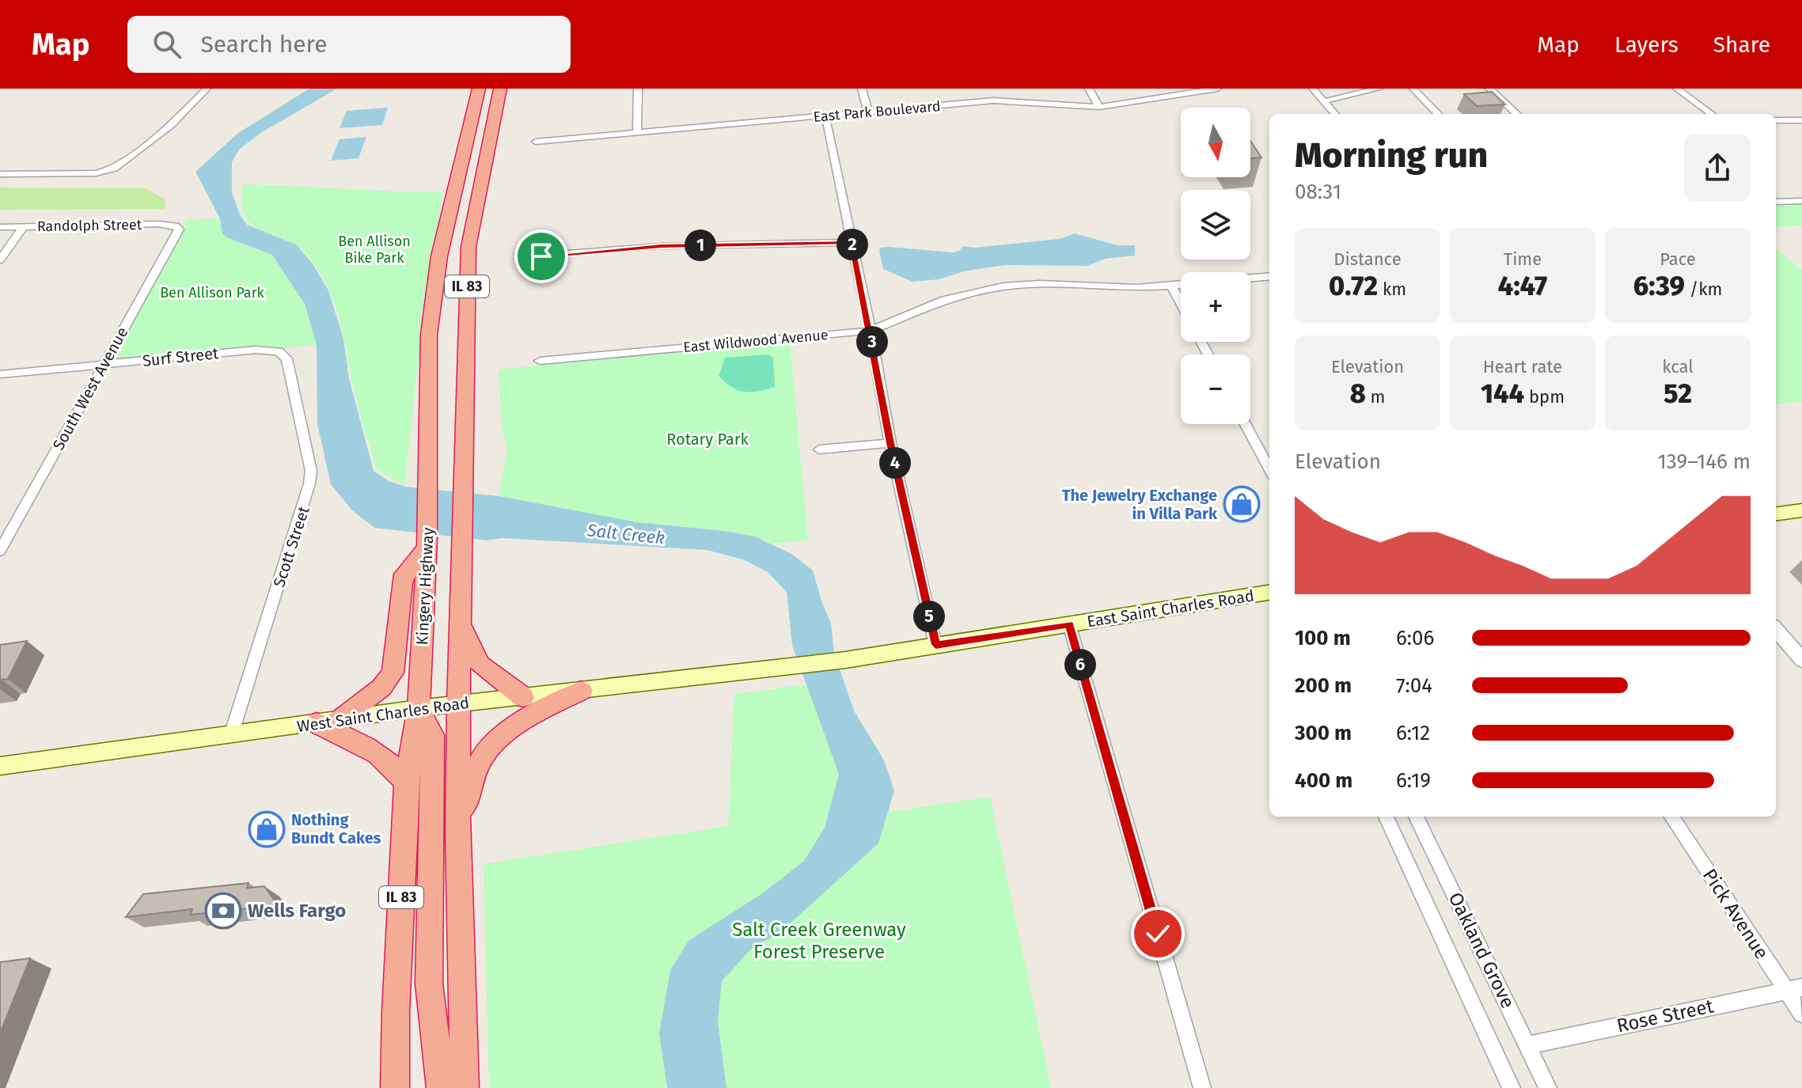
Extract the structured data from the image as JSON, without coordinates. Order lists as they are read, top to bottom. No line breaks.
{"streets":{"highway":["IL 83","Kingery Highway"],"main road":["East Saint Charles Road","West Saint Charles Road"],"street":["East Park Boulevard","Randolph Street","East Wildwood Avenue","Surf Street","South West Avenue","Scott Street","Pick Avenue","Oakland Grove","Rose Street"]},"crossings":[["Randolph Street","South West Avenue"],["IL 83","West Saint Charles Road"],["Surf Street","South West Avenue"],["Surf Street","Scott Street"],["Scott Street","West Saint Charles Road"],["Kingery Highway","West Saint Charles Road"],["East Saint Charles Road","West Saint Charles Road"],["Pick Avenue","Rose Street"],["Oakland Grove","Rose Street"]],"water":["Salt Creek"],"parks":["Ben Allison Bike Park","Ben Allison Park","Rotary Park","Salt Creek Greenway Forest Preserve"],"places":{"shop":["The Jewelry Exchange in Villa Park","Nothing Bundt Cakes"],"bank":["Wells Fargo"]},"north":"bottom","page":{"header":"Map","search":"Search here","nav":["Map","Layers","Share"],"map_buttons":["+","−"],"heading":["Morning run","08:31"],"stats":[["Distance","0.72 km"],["Time","4:47"],["Pace","6:39 /km"],["Elevation","8 m"],["Heart rate","144 bpm"],["kcal","52"]],"pins":["2","1","3","4","5","6"],"chart":["Elevation","139–146 m"],"list":[{"name":"100 m","note":"6:06"},{"name":"200 m","note":"7:04"},{"name":"300 m","note":"6:12"},{"name":"400 m","note":"6:19"}]}}
